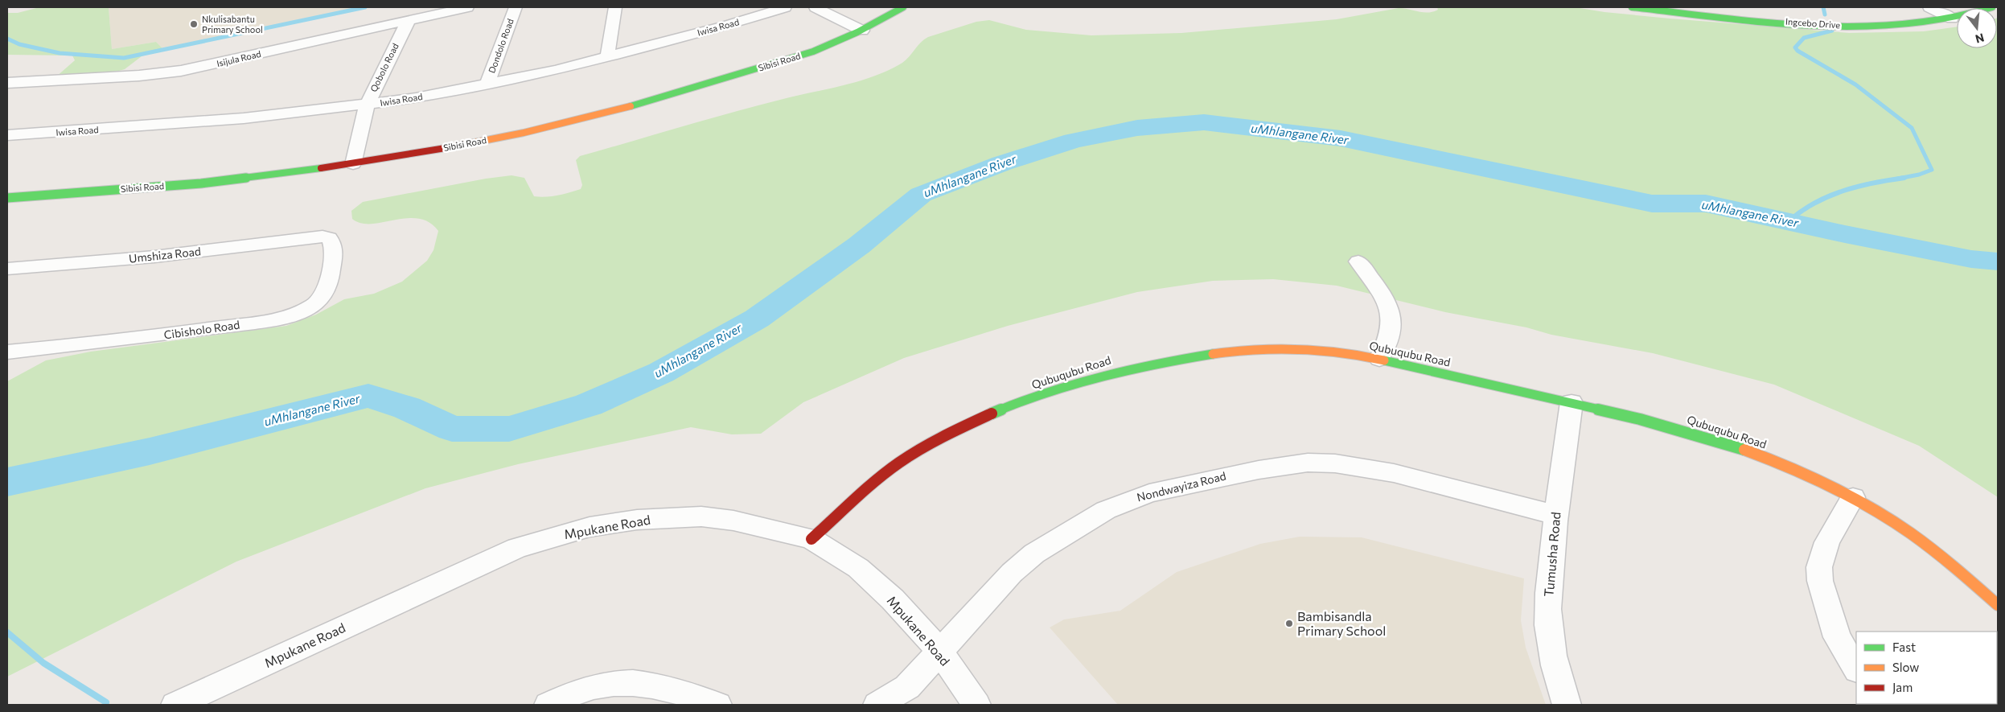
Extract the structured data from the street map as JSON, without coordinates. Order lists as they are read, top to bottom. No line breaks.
{"streets":{"street":["Ingcebo Drive","Iwisa Road","Dondolo Road","Isijula Road","Sibisi Road","Qobolo Road","Umshiza Road","Cibisholo Road","Qubuqubu Road","Nondwayiza Road","Mpukane Road","Tumusha Road"]},"crossings":[["Iwisa Road","Dondolo Road"],["Iwisa Road","Qobolo Road"],["Isijula Road","Qobolo Road"],["Sibisi Road","Qobolo Road"],["Umshiza Road","Cibisholo Road"],["Qubuqubu Road","Mpukane Road"],["Qubuqubu Road","Tumusha Road"],["Nondwayiza Road","Mpukane Road"],["Nondwayiza Road","Tumusha Road"]],"water":["uMhlangane River"],"places":["Nkulisabantu Primary School","Bambisandla Primary School"],"legend":["Fast","Slow","Jam"],"north":"bottom"}
